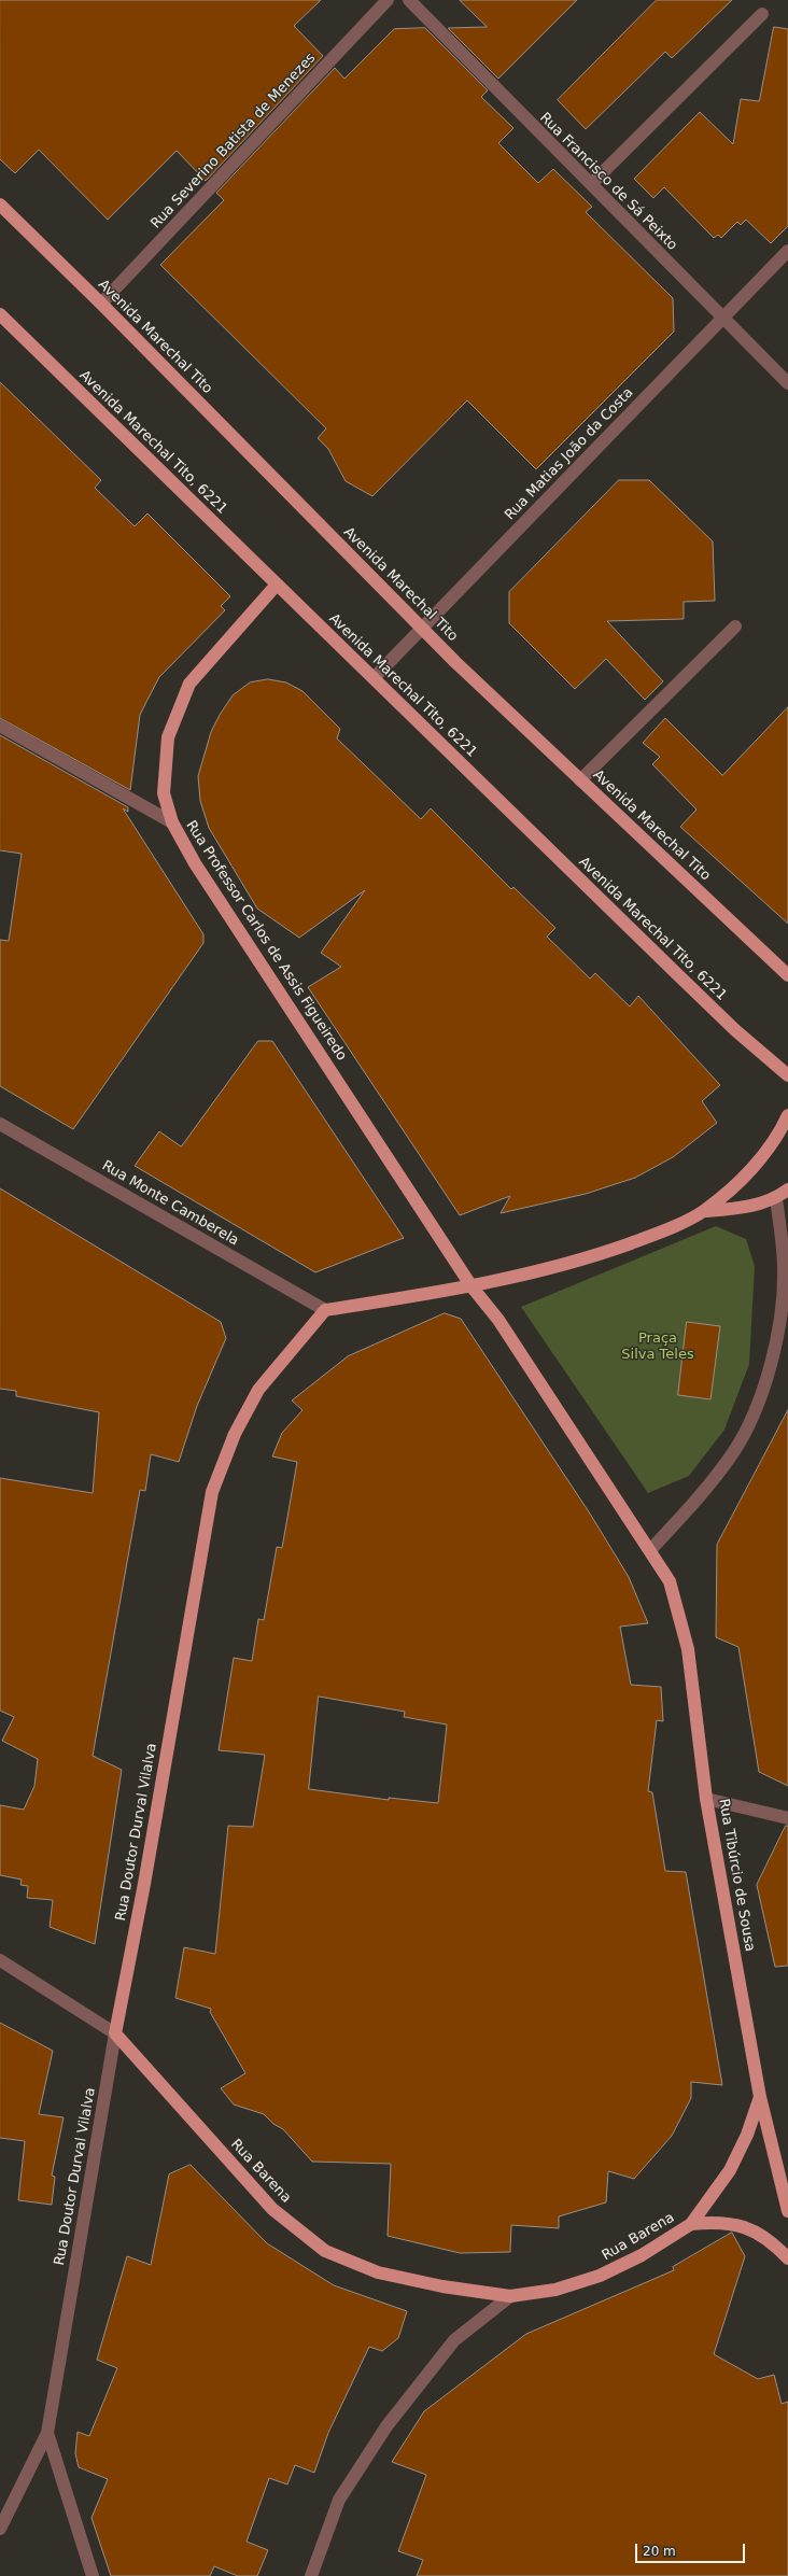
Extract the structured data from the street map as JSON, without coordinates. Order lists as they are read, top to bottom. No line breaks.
{"streets":{"main road":["Avenida Marechal Tito","Avenida Marechal Tito, 6221","Rua Professor Carlos de Assis Figueiredo","Rua Doutor Durval Vilalva","Rua Tibúrcio de Sousa","Rua Barena"],"street":["Rua Severino Batista de Menezes","Rua Francisco de Sá Peixto","Rua Matias João da Costa","Rua Monte Camberela"]},"crossings":[["Rua Severino Batista de Menezes","Avenida Marechal Tito"],["Rua Francisco de Sá Peixto","Rua Matias João da Costa"],["Avenida Marechal Tito","Rua Matias João da Costa"],["Avenida Marechal Tito, 6221","Rua Matias João da Costa"],["Avenida Marechal Tito, 6221","Rua Professor Carlos de Assis Figueiredo"],["Rua Monte Camberela","Rua Doutor Durval Vilalva"],["Rua Doutor Durval Vilalva","Rua Barena"],["Rua Tibúrcio de Sousa","Rua Barena"]],"parks":["Praça Silva Teles"],"scale_bar":"20 m"}
